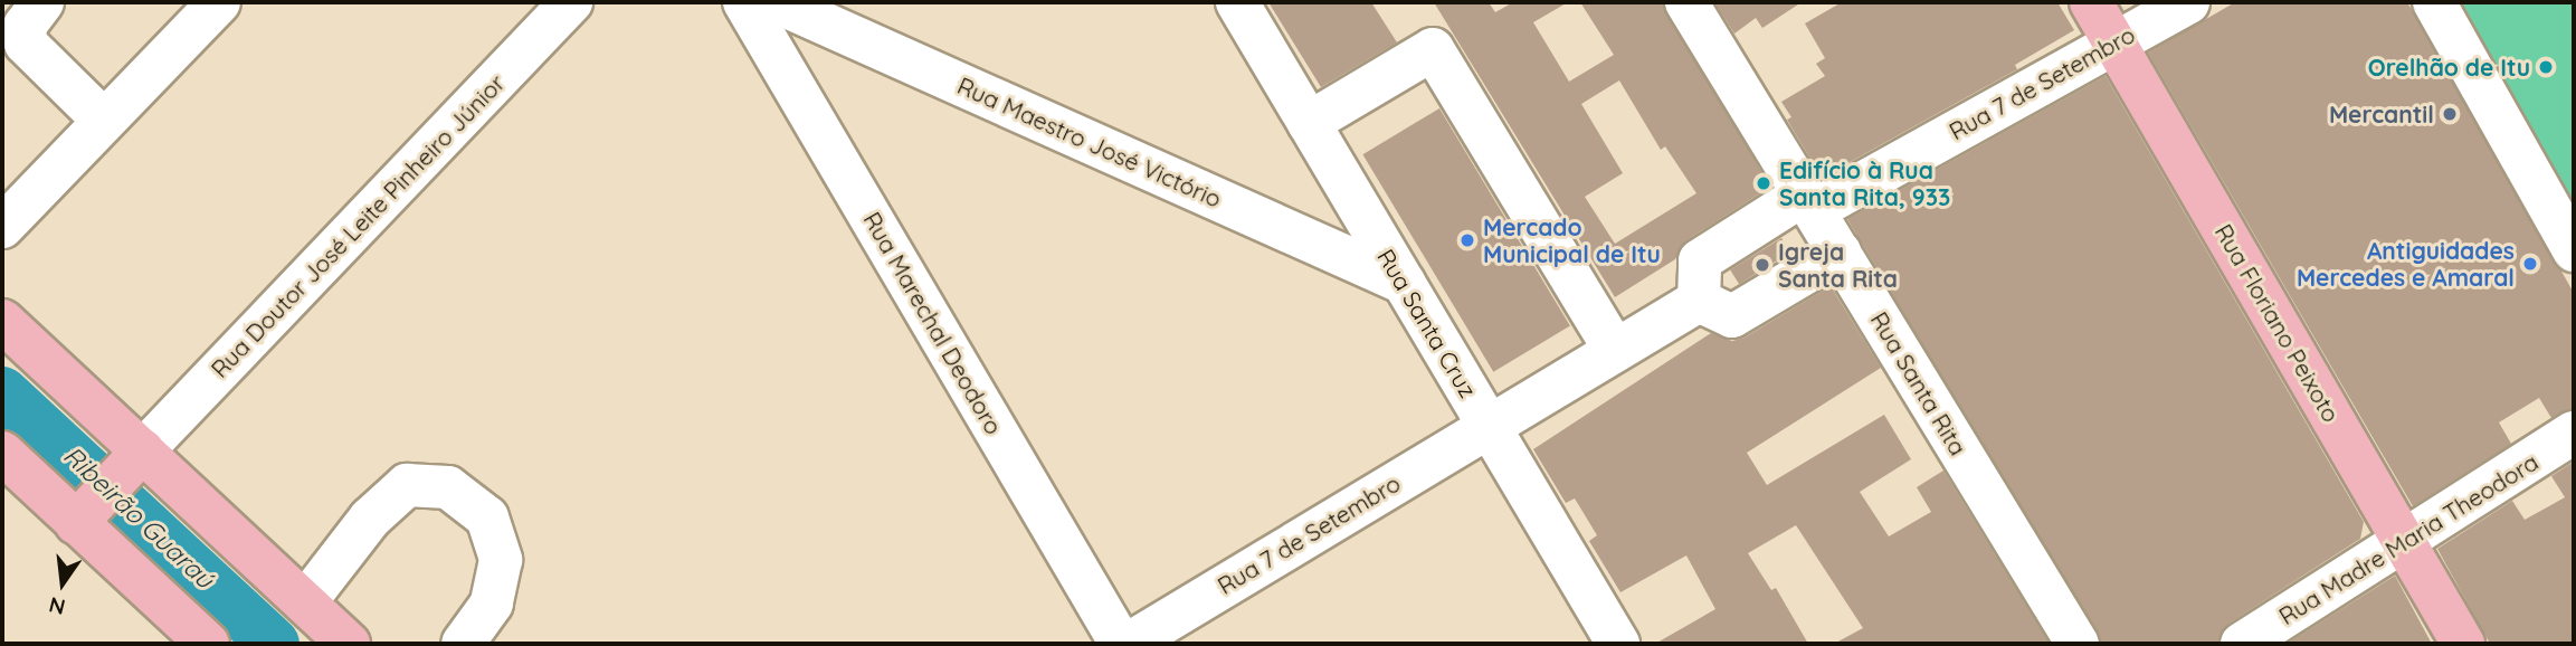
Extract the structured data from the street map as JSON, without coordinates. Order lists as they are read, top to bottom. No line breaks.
{"streets":{"main road":["Rua Floriano Peixoto"],"street":["Rua 7 de Setembro","Rua Maestro José Victório","Rua Doutor José Leite Pinheiro Júnior","Rua Marechal Deodoro","Rua Santa Cruz","Rua Santa Rita","Rua Madre Maria Theodora"]},"crossings":[["Rua 7 de Setembro","Rua Santa Cruz"],["Rua 7 de Setembro","Rua Floriano Peixoto"],["Rua 7 de Setembro","Rua Santa Rita"],["Rua Maestro José Victório","Rua Santa Cruz"],["Rua Floriano Peixoto","Rua Madre Maria Theodora"]],"water":["Ribeirão Guaraú"],"places":["Orelhão de Itu","Mercantil","Edifício à Rua Santa Rita, 933","Mercado Municipal de Itu","Antiguidades Mercedes e Amaral","Igreja Santa Rita"],"north":"bottom"}
